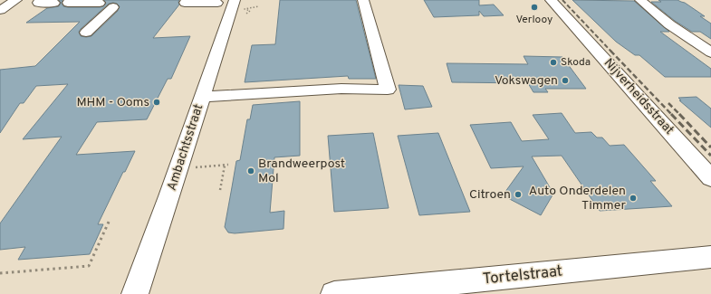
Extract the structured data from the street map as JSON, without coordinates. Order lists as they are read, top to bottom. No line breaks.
{"streets":{"main road":["Nijverheidsstraat"],"street":["Ambachtsstraat","Tortelstraat"]},"places":["Verlooy","Skoda","Vokswagen","MHM - Ooms","Brandweerpost Mol","Citroen","Auto Onderdelen Timmer"]}
